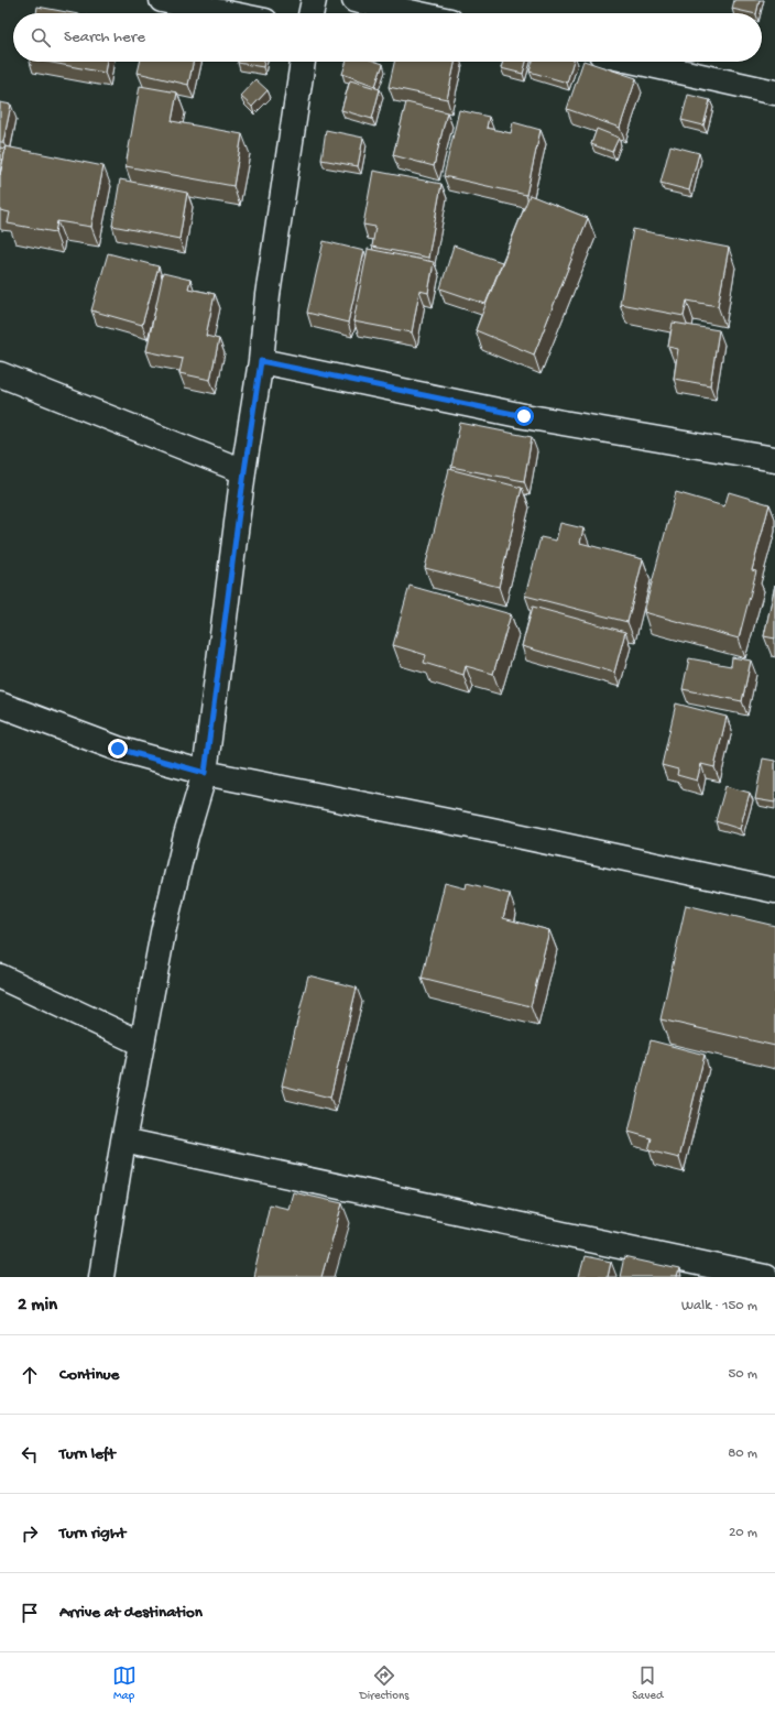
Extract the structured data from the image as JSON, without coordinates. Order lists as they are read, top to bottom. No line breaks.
{"page":{"search":"Search here","heading":["2 min","Walk · 150 m"],"list":[["Continue","50 m"],["Turn left","80 m"],["Turn right","20 m"],"Arrive at destination"],"nav":["Map","Directions","Saved"]}}
